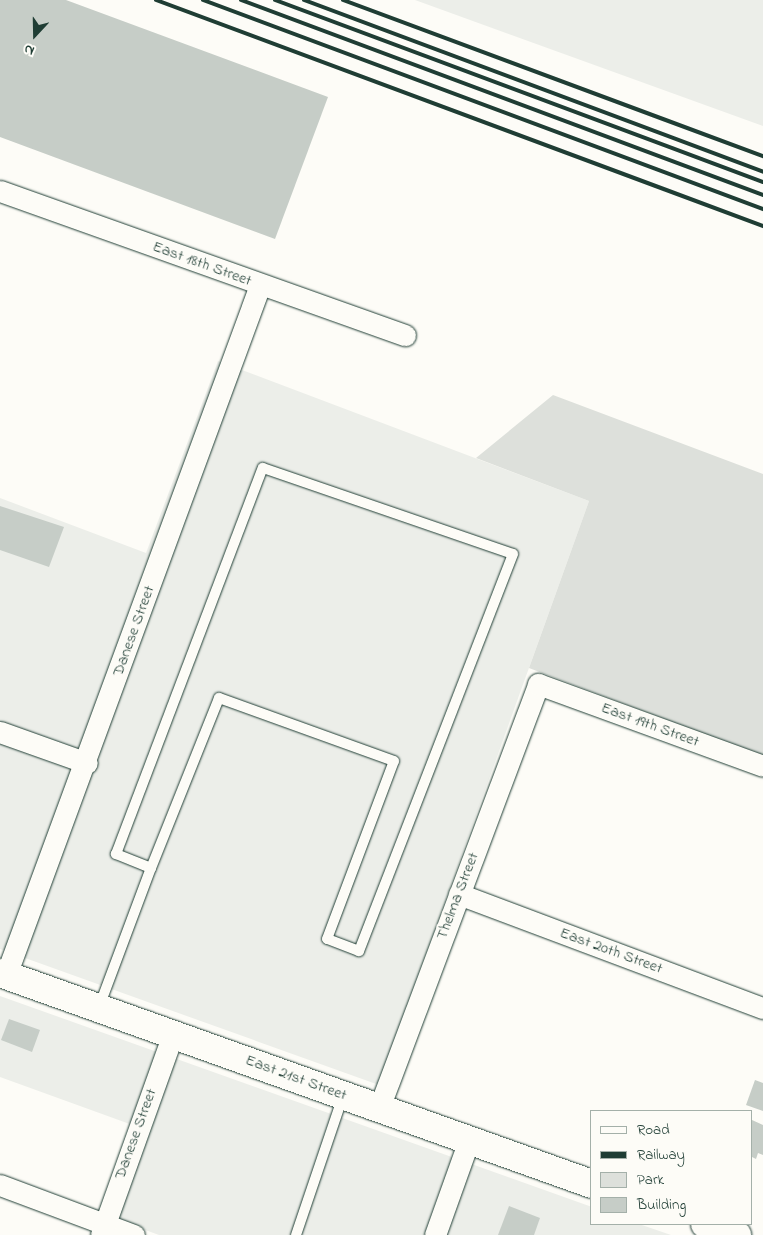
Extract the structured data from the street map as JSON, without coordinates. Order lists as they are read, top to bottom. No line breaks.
{"streets":{"main road":["East 21st Street"],"street":["East 18th Street","Danese Street","East 19th Street","Thelma Street","East 20th Street"]},"crossings":[["East 18th Street","Danese Street"],["Danese Street","East 21st Street"],["East 19th Street","Thelma Street"],["Thelma Street","East 20th Street"],["Thelma Street","East 21st Street"]],"legend":["Road","Railway","Park","Building"],"north":"bottom"}
